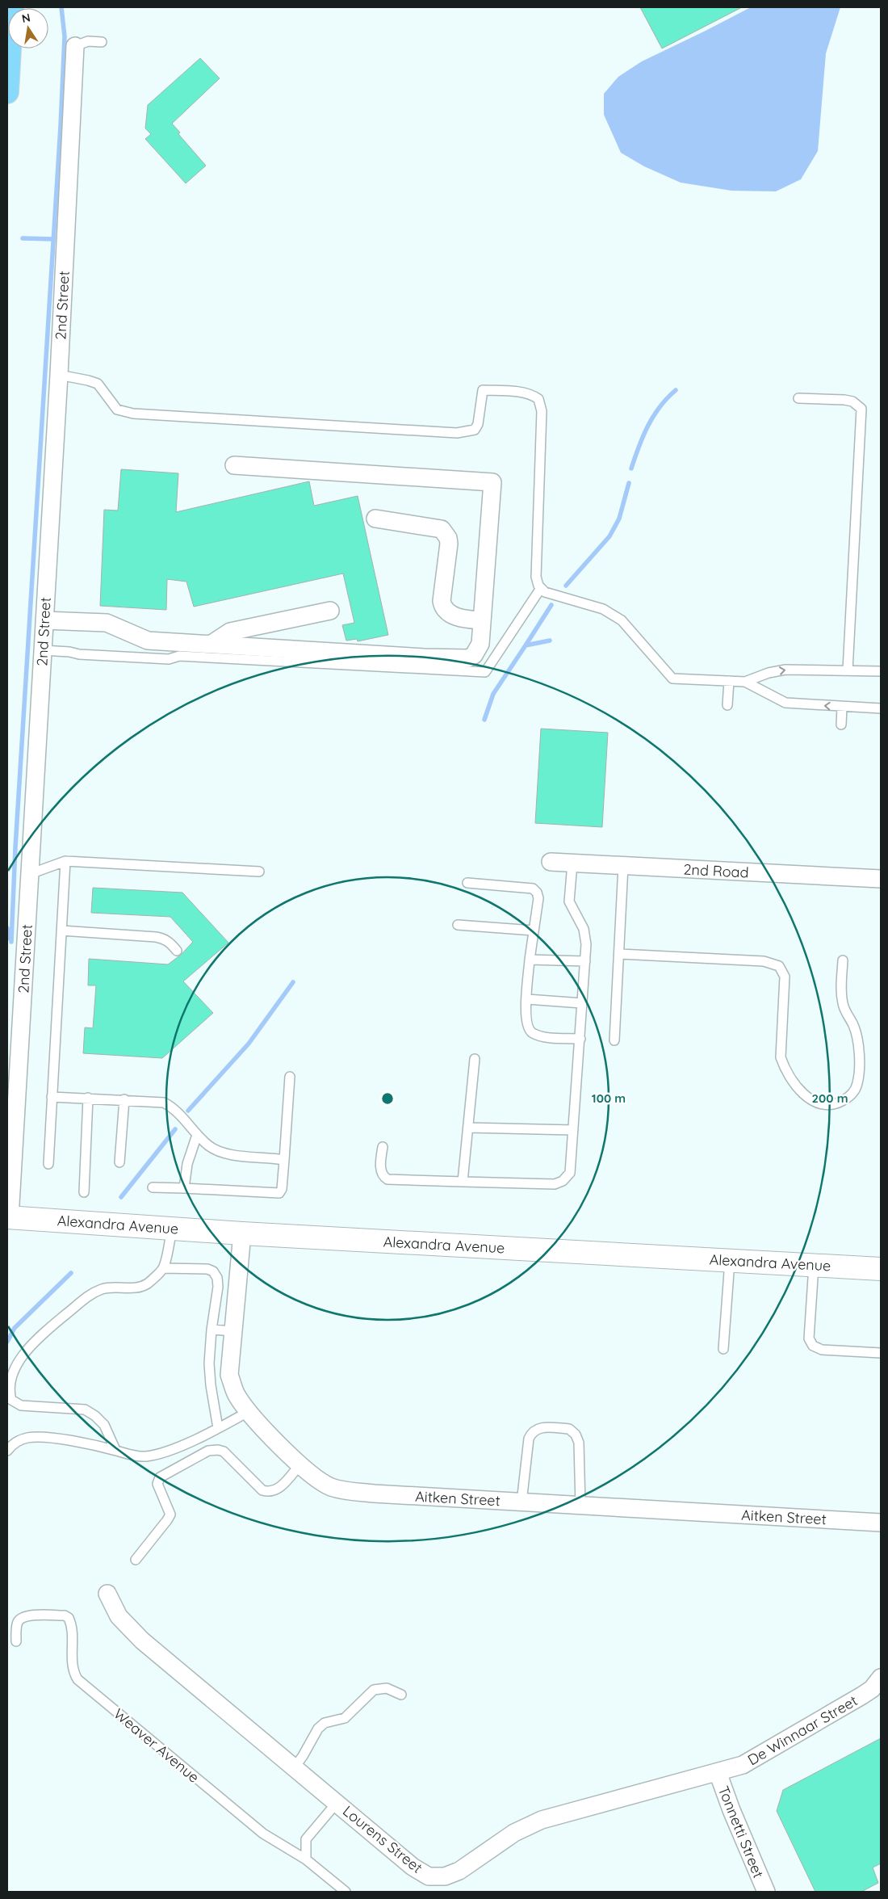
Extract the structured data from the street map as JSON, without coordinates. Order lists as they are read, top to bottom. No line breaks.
{"streets":{"main road":["Alexandra Avenue"],"street":["2nd Street","2nd Road","Aitken Street","De Winnaar Street","Tonnetti Street","Lourens Street"],"lane":["Weaver Avenue"]},"crossings":[["2nd Street","Alexandra Avenue"],["Alexandra Avenue","Aitken Street"],["De Winnaar Street","Tonnetti Street"],["De Winnaar Street","Lourens Street"],["Tonnetti Street","Lourens Street"]],"north":"top","rings":["100 m","200 m"]}
